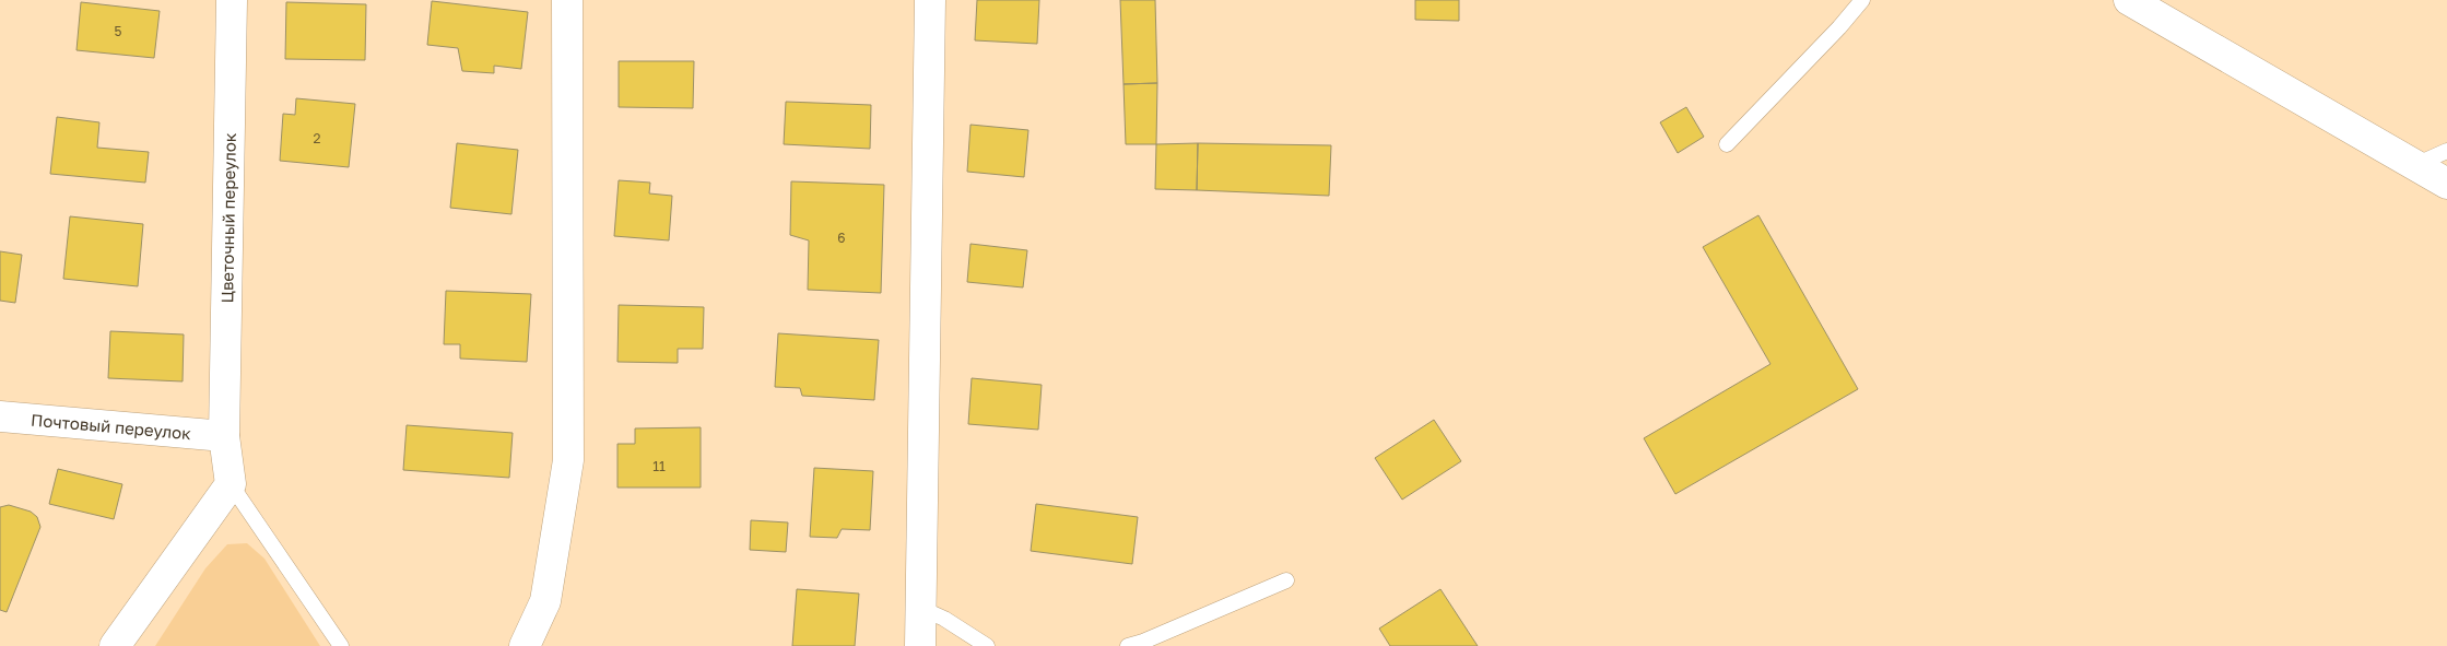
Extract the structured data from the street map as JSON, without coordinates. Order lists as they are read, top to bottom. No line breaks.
{"streets":{"street":["Цветочный переулок","Почтовый переулок"]},"crossings":[["Цветочный переулок","Почтовый переулок"]],"house_numbers":["5","2","6","11"]}
